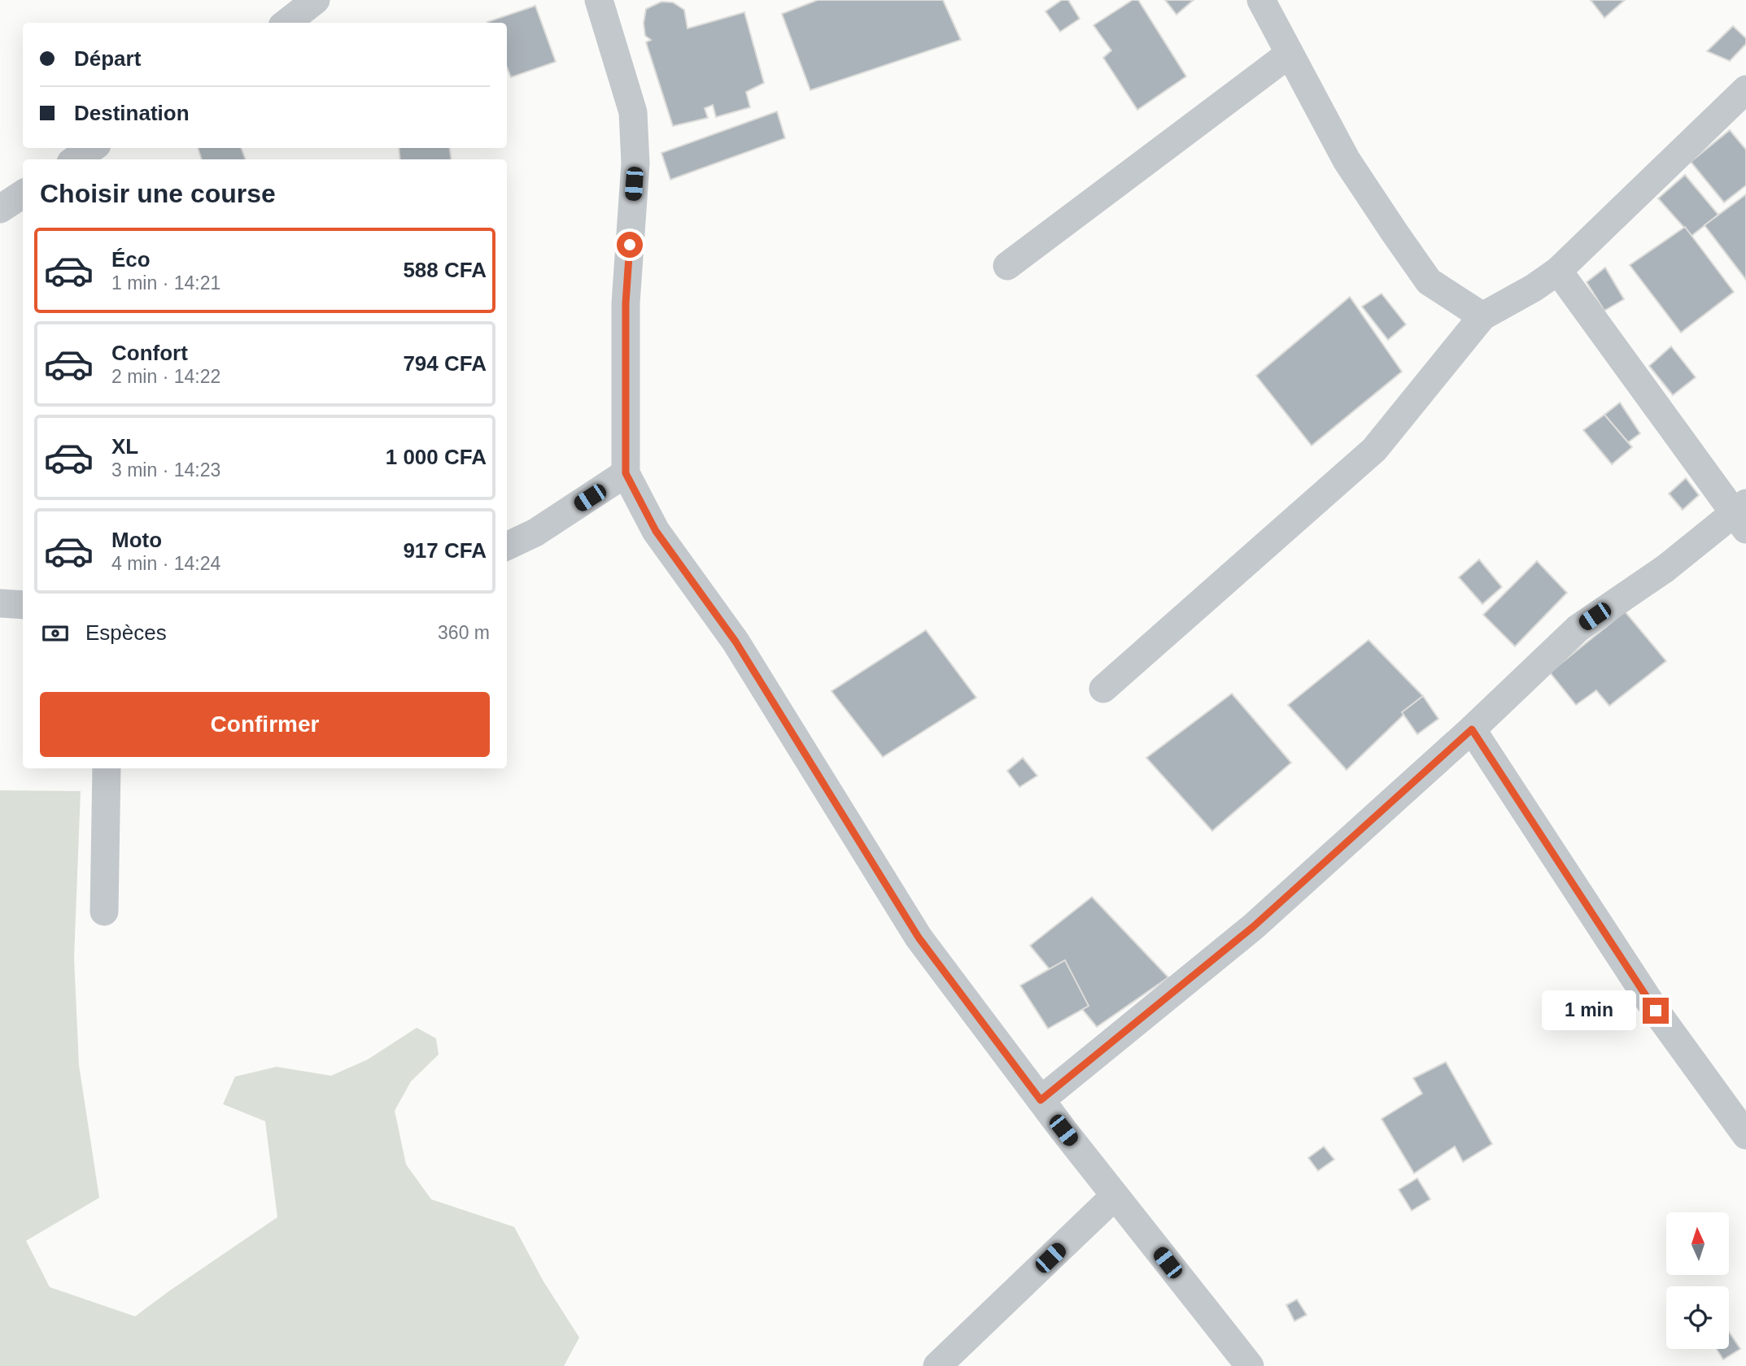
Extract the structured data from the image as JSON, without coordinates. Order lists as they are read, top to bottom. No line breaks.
{"north":"top","page":{"banner":["Départ","Destination"],"heading":"Choisir une course","list":[{"name":"Éco","note":"1 min · 14:21","value":"588 CFA"},{"name":"Confort","note":"2 min · 14:22","value":"794 CFA"},{"name":"XL","note":"3 min · 14:23","value":"1 000 CFA"},{"name":"Moto","note":"4 min · 14:24","value":"917 CFA"}],"pay":["Espèces","360 m"],"buttons":"Confirmer","bubble":"1 min"}}
